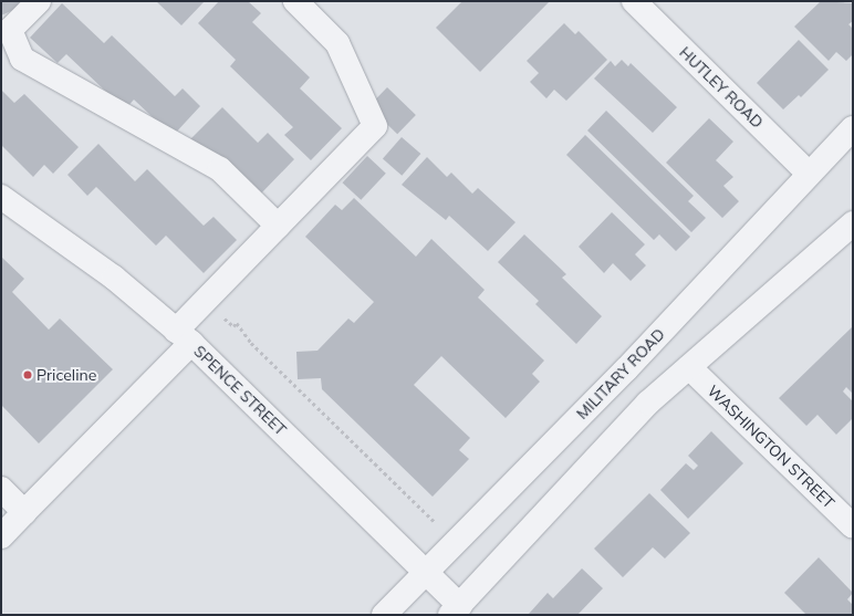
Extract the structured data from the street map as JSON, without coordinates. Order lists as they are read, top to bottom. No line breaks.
{"streets":{"street":["HUTLEY ROAD","MILITARY ROAD","SPENCE STREET","WASHINGTON STREET"]},"crossings":[["HUTLEY ROAD","MILITARY ROAD"],["MILITARY ROAD","SPENCE STREET"]],"places":["Priceline"]}
